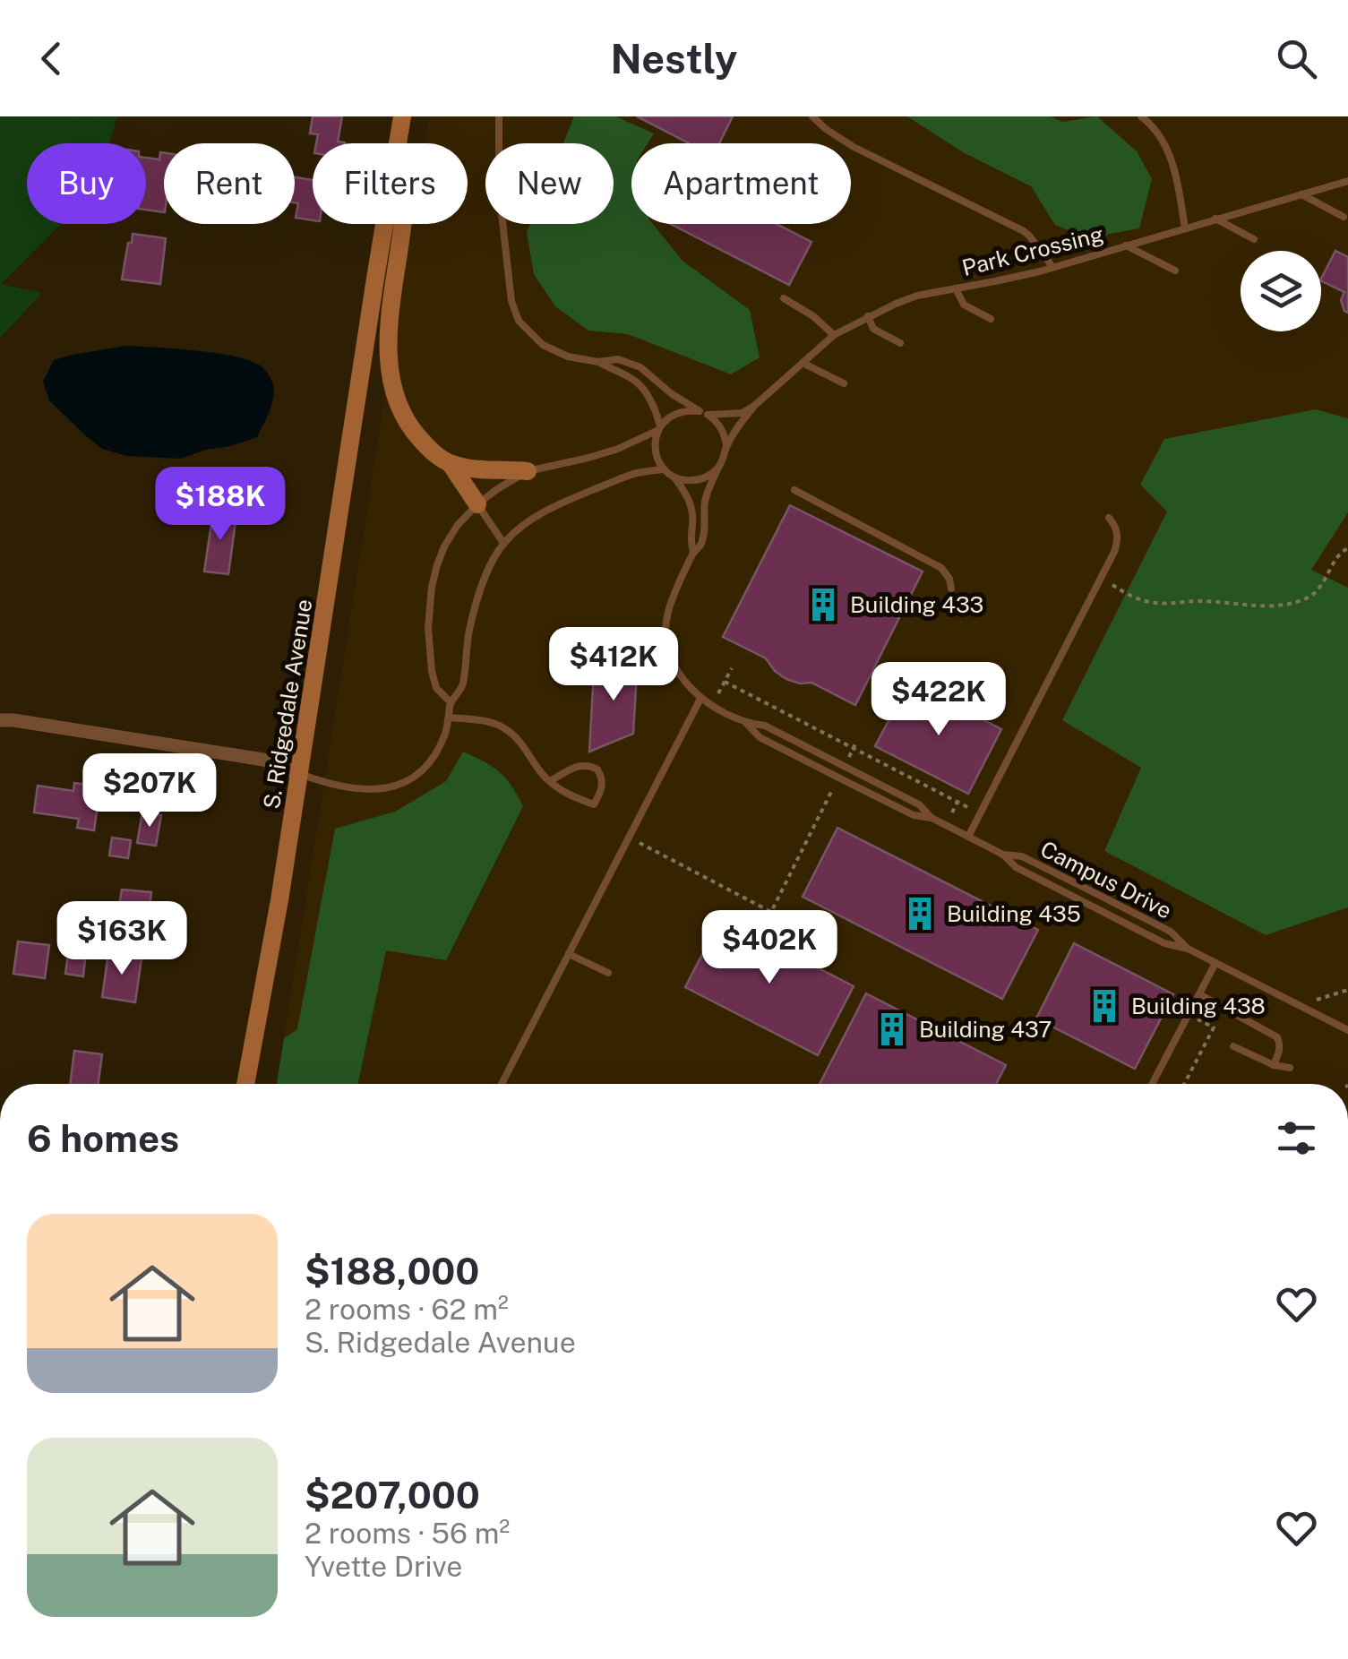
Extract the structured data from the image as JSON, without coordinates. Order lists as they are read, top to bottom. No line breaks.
{"streets":{"main road":["S. Ridgedale Avenue"],"lane":["Park Crossing","Campus Drive"]},"crossings":[["Park Crossing","Campus Drive"]],"places":{"building":["Building 433","Building 435","Building 438","Building 437"]},"page":{"header":"Nestly","chip":["Buy","Rent","Filters","New","Apartment"],"price":["$188K","$412K","$422K","$207K","$163K","$402K"],"heading":"6 homes","list":[{"name":"$188,000","note":"2 rooms · 62 m² · S. Ridgedale Avenue"},{"name":"$207,000","note":"2 rooms · 56 m² · Yvette Drive"}]}}
